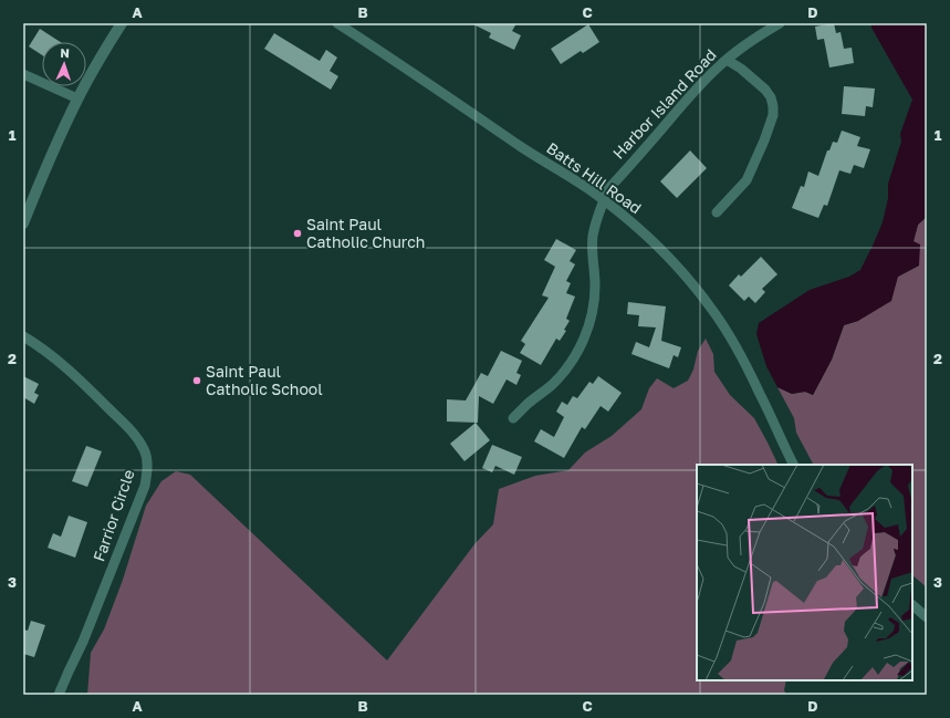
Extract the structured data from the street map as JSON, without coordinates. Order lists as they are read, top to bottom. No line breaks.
{"streets":{"street":["Harbor Island Road","Batts Hill Road","Farrior Circle"]},"crossings":[["Harbor Island Road","Batts Hill Road"]],"places":["Saint Paul Catholic Church","Saint Paul Catholic School"],"north":"top","grid":{"columns":["A","B","C","D"],"rows":["1","2","3"]}}
